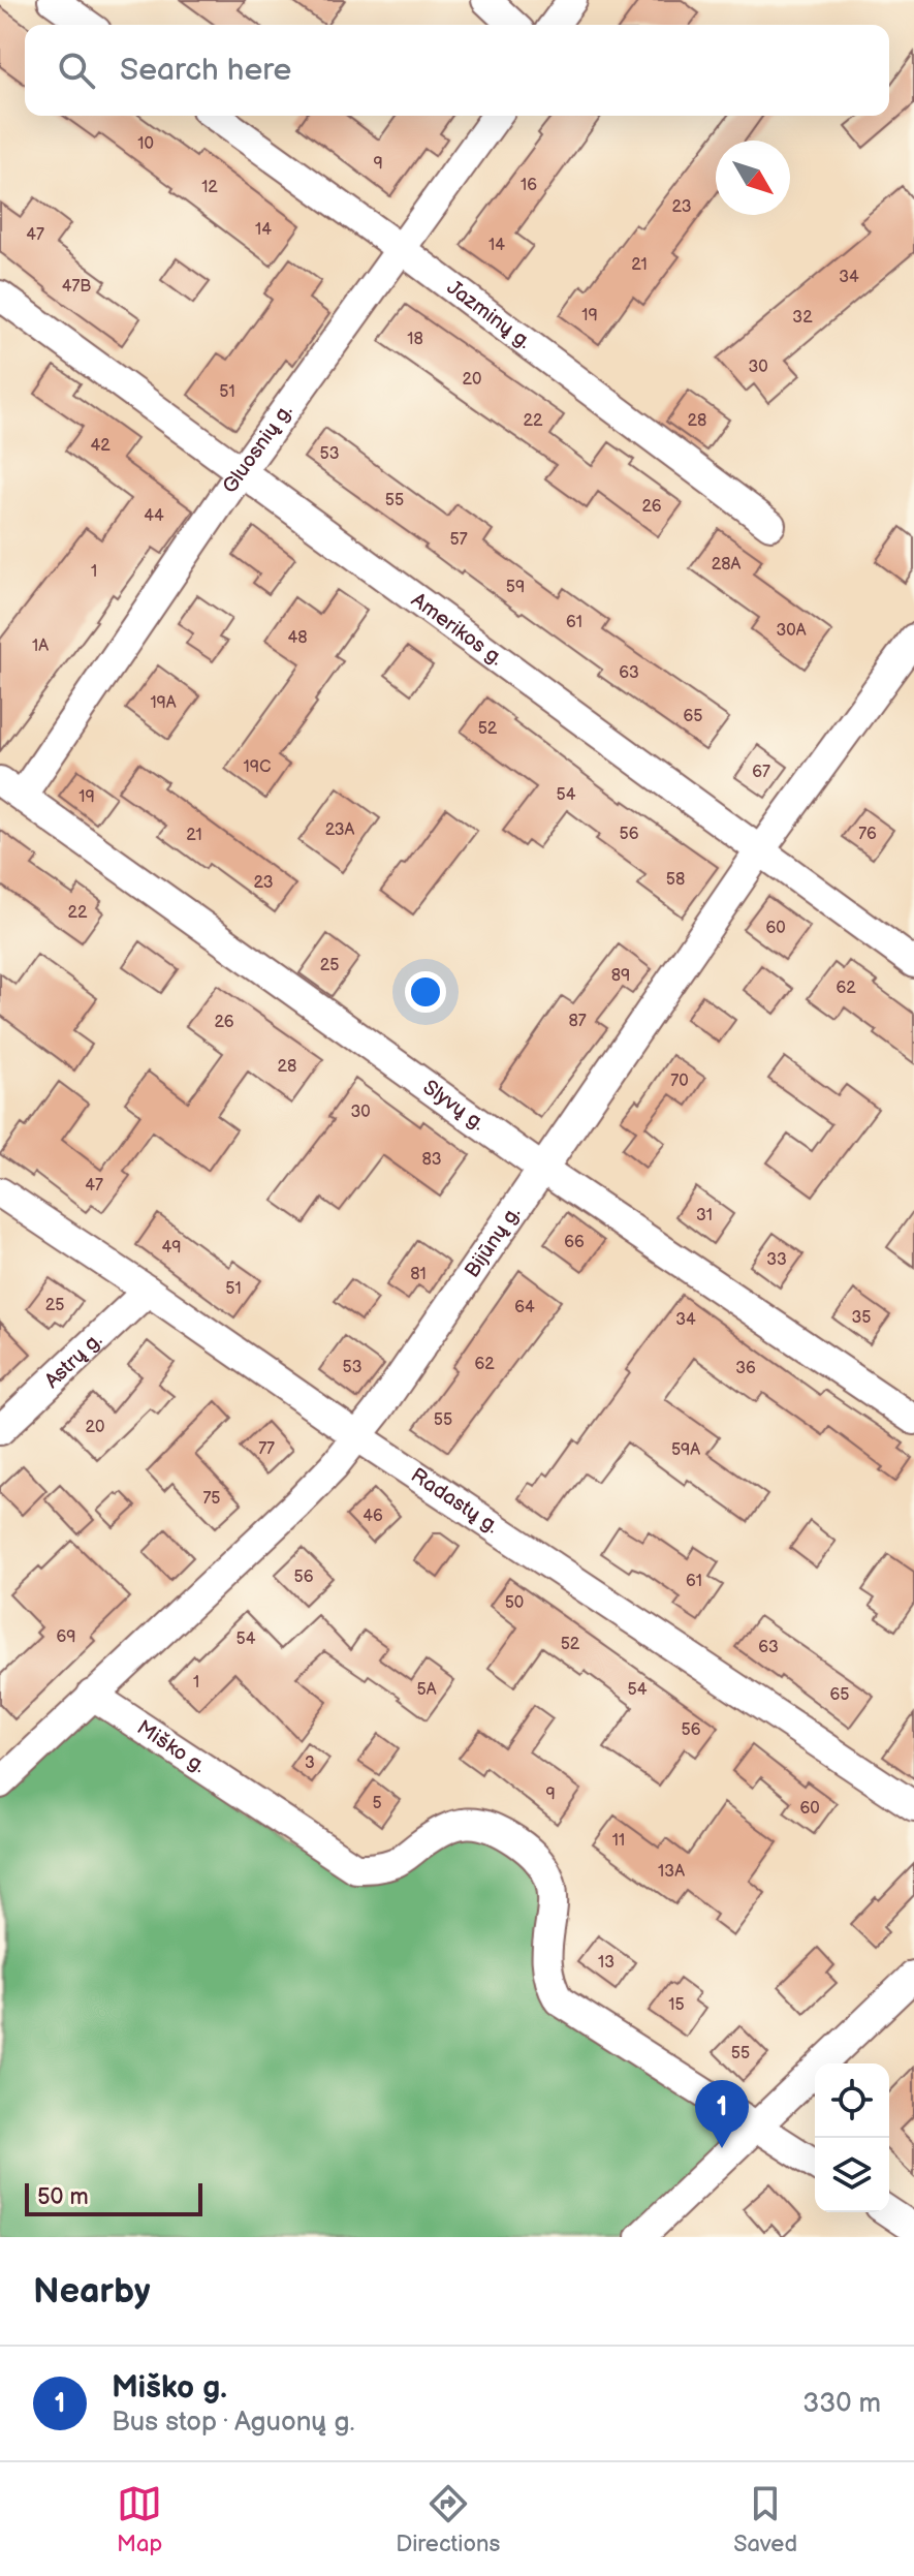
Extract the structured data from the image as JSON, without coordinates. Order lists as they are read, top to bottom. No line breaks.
{"streets":{"street":["Jazminų g.","Gluosnių g.","Amerikos g.","Slyvų g.","Bijūnų g.","Astrų g.","Radastų g.","Miško g."]},"crossings":[["Jazminų g.","Gluosnių g."],["Gluosnių g.","Amerikos g."],["Gluosnių g.","Slyvų g."],["Amerikos g.","Bijūnų g."],["Slyvų g.","Bijūnų g."],["Bijūnų g.","Radastų g."],["Bijūnų g.","Miško g."],["Astrų g.","Radastų g."]],"house_numbers":["10","9","16","12","23","14","47","14","21","34","47B","19","32","18","30","20","51","22","28","42","53","55","26","44","57","28A","1","59","61","30A","48","1A","63","19A","65","52","19C","67","54","19","23A","56","76","21","58","23","22","60","25","89","62","87","26","28","70","30","83","47","31","66","49","33","81","51","25","64","35","34","62","53","36","55","20","77","59A","75","46","56","61","50","69","54","52","63","1","5A","54","65","56","3","9","5","60","11","13A","13","15","55"],"scale_bar":"50 m","north":"bottom right","page":{"search":"Search here","pins":"1","scale":"50 m","heading":"Nearby","list":[{"mark":"1","name":"Miško g.","note":"Bus stop · Aguonų g.","value":"330 m"}],"nav":["Map","Directions","Saved"]}}
